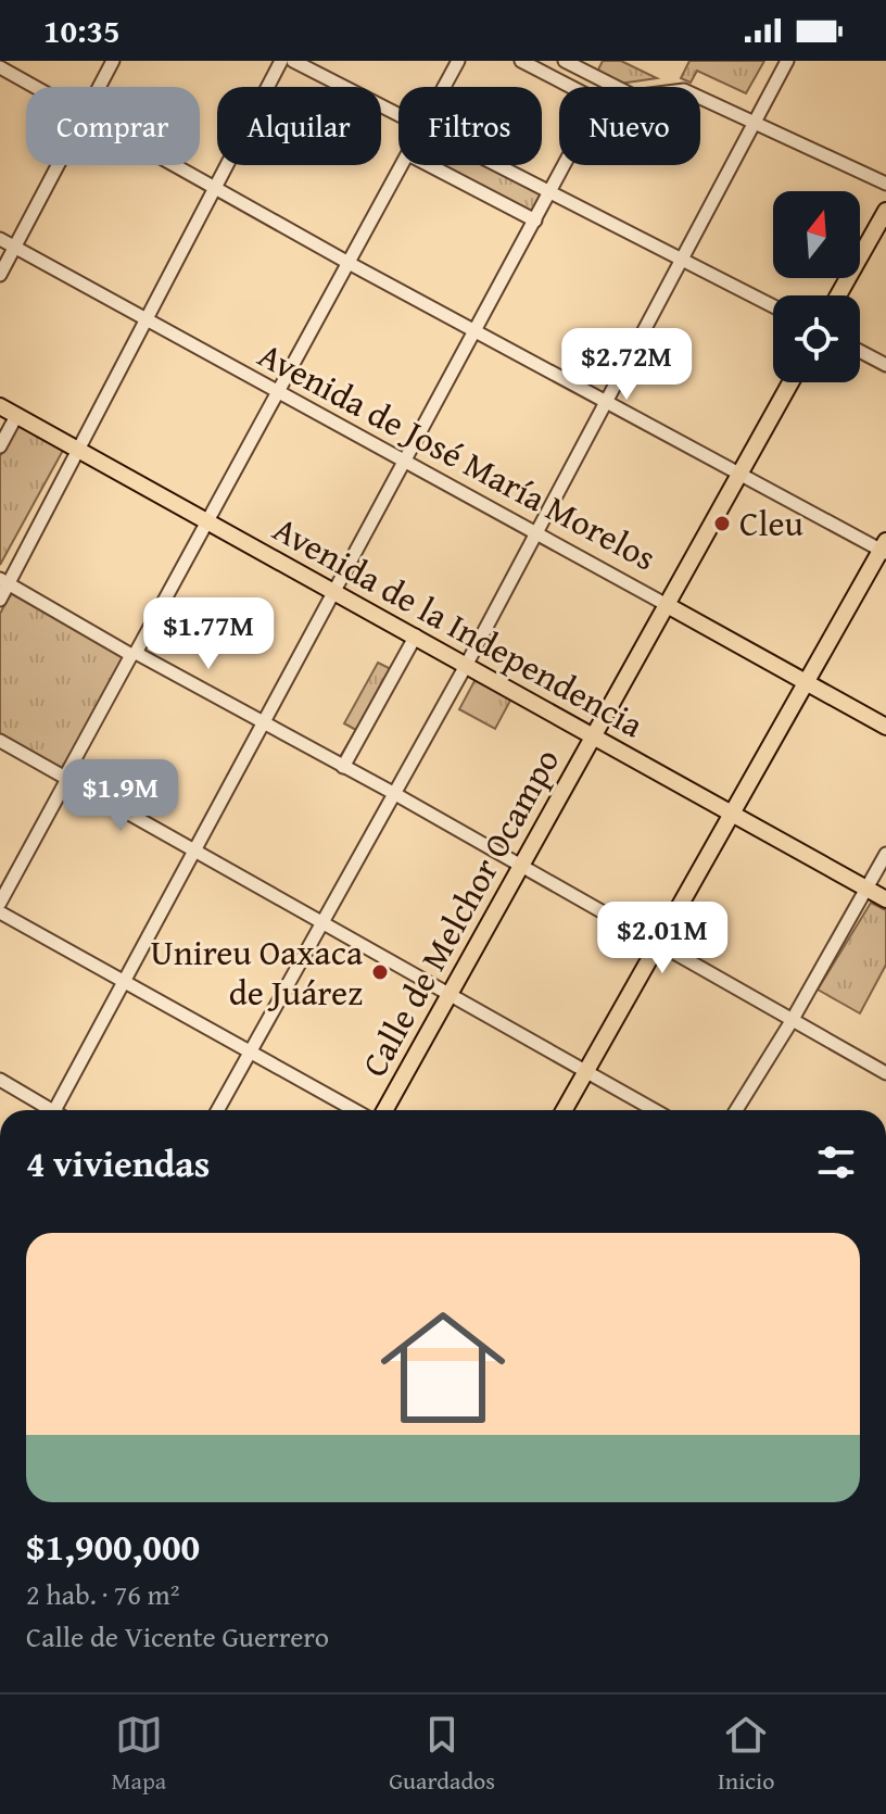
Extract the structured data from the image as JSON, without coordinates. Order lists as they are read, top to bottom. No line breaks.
{"streets":{"main road":["Avenida de José María Morelos","Avenida de la Independencia","Calle de Melchor Ocampo"]},"crossings":[["Avenida de José María Morelos","Calle de Melchor Ocampo"],["Avenida de la Independencia","Calle de Melchor Ocampo"]],"places":["Cleu","Unireu Oaxaca de Juárez"],"north":"top","page":{"status":"10:35","chip":["Comprar","Alquilar","Filtros","Nuevo"],"price":["$2.72M","$1.77M","$1.9M","$2.01M"],"heading":"4 viviendas","list":[{"name":"$1,900,000","note":"2 hab. · 76 m² · Calle de Vicente Guerrero"}],"tabs":["Mapa","Guardados","Inicio"]}}
